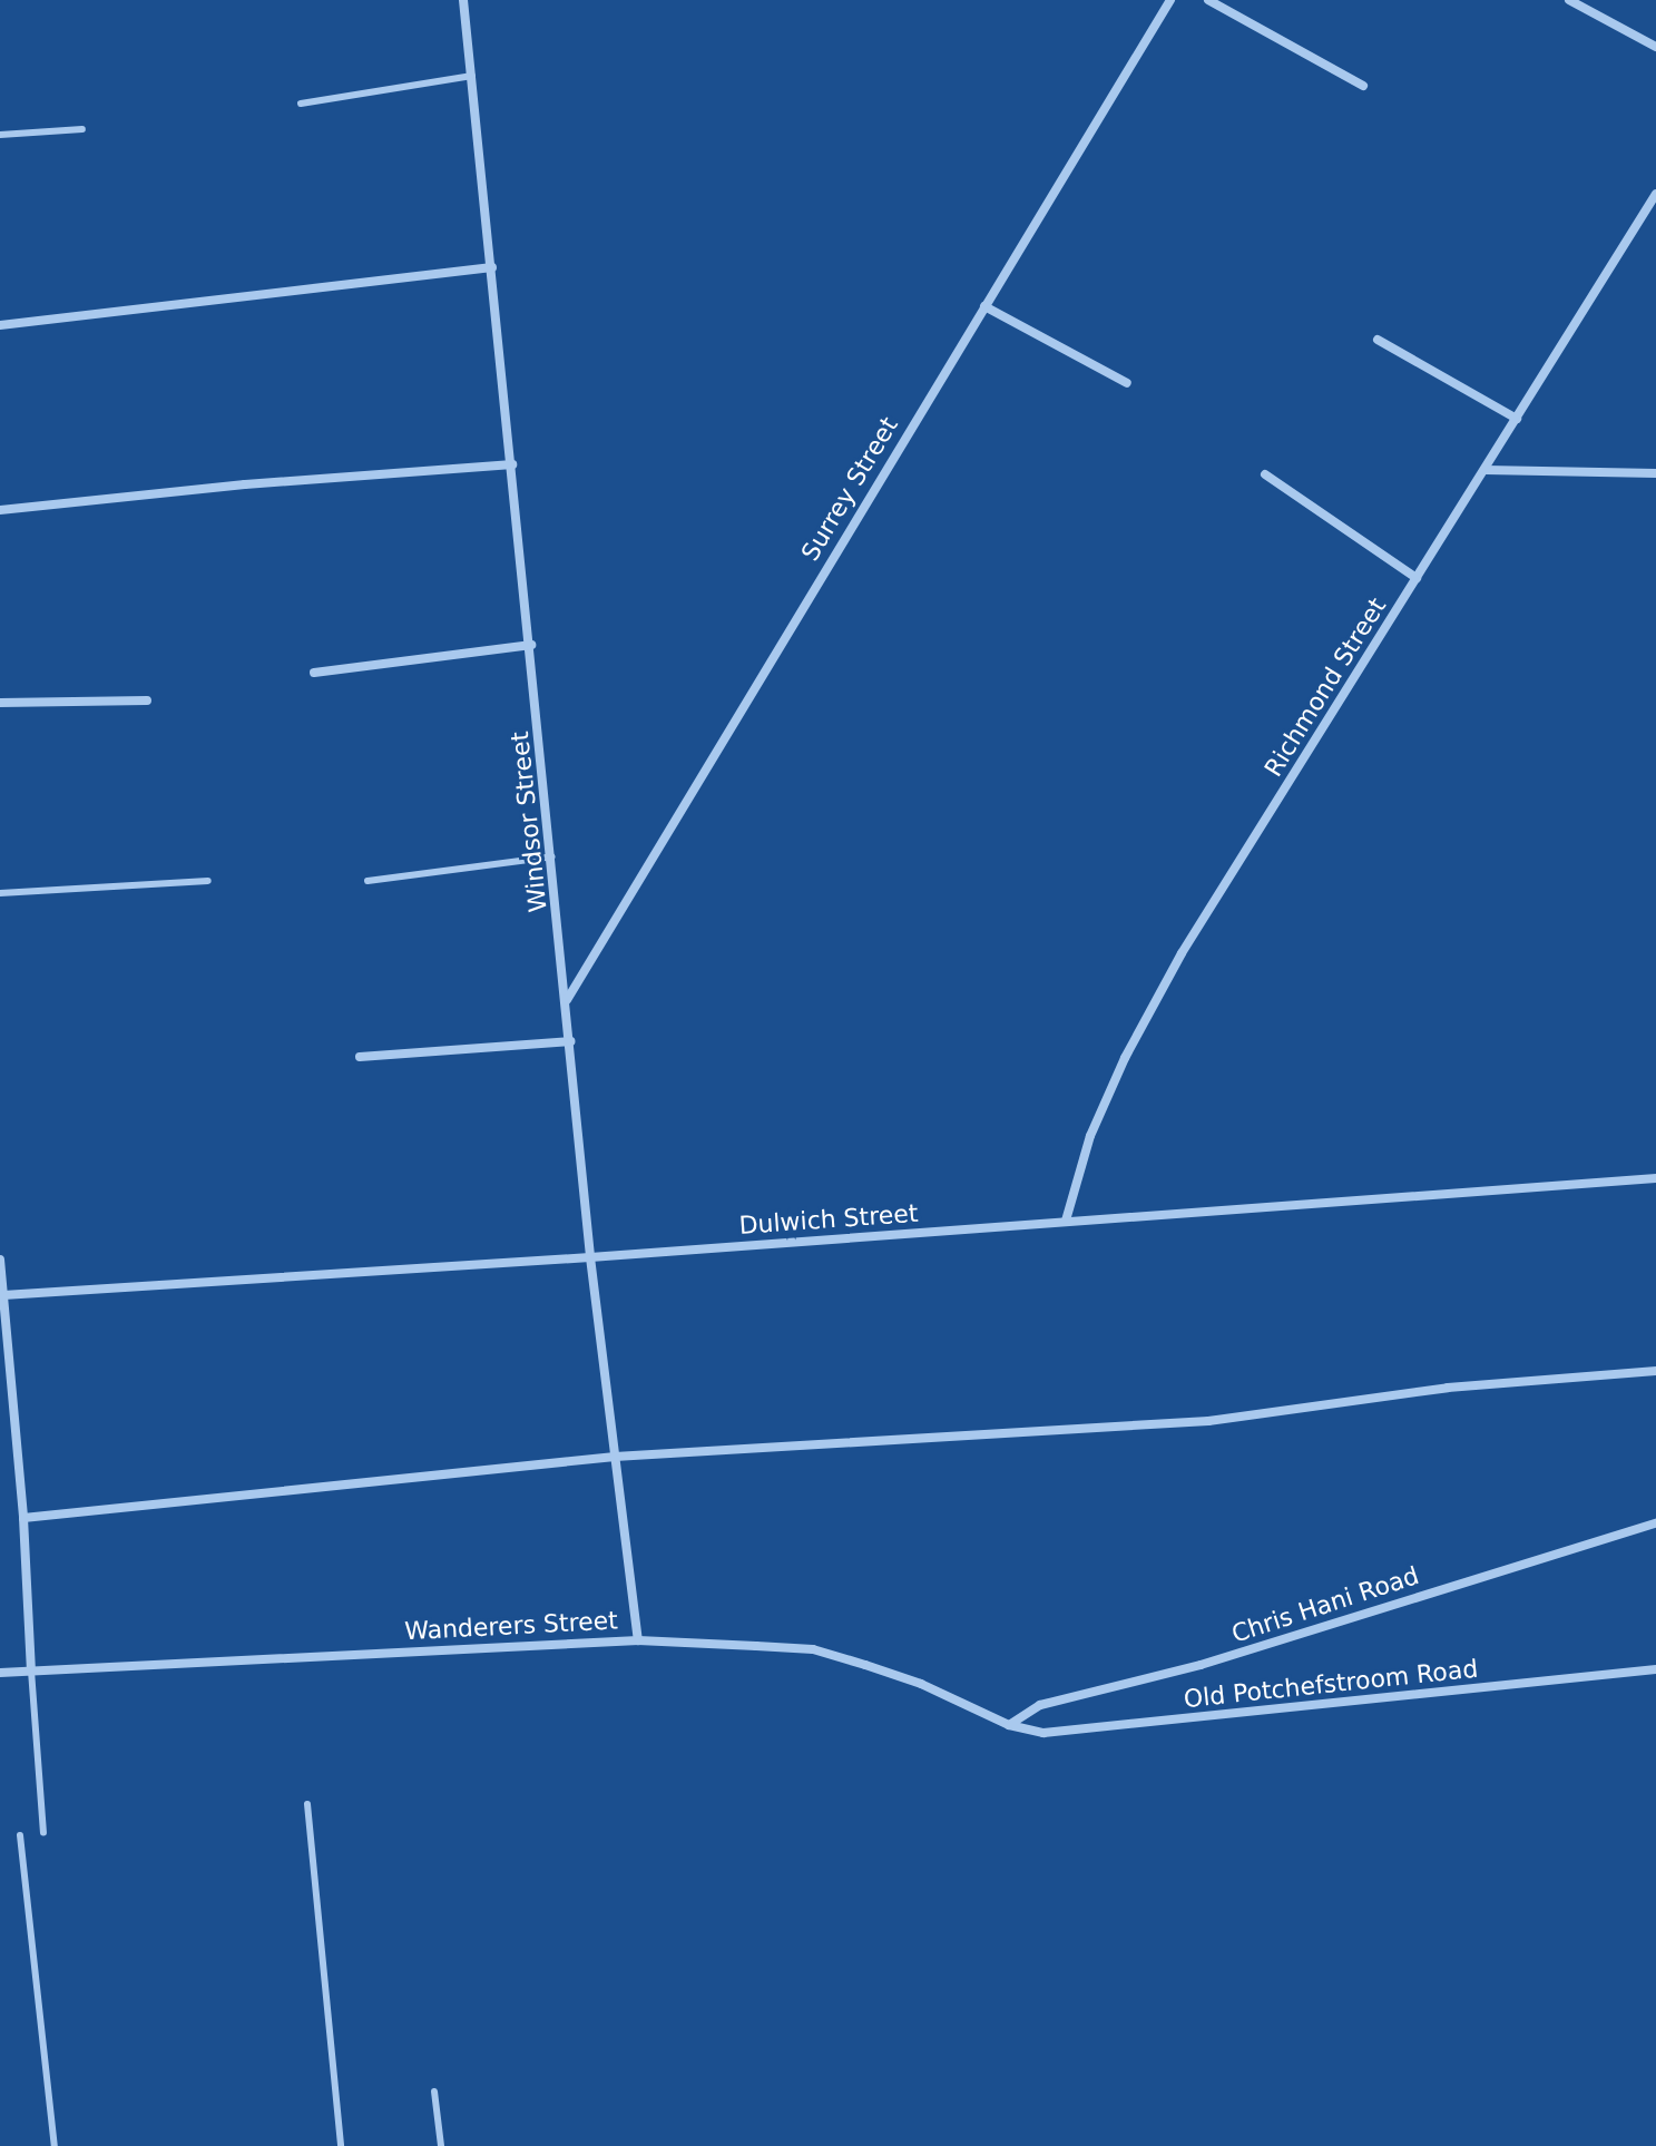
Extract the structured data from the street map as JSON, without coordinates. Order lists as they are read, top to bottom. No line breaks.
{"streets":{"street":["Surrey Street","Richmond Street","Windsor Street","Dulwich Street","Chris Hani Road","Wanderers Street","Old Potchefstroom Road"]},"crossings":[["Surrey Street","Windsor Street"],["Richmond Street","Dulwich Street"],["Windsor Street","Dulwich Street"],["Windsor Street","Wanderers Street"],["Chris Hani Road","Wanderers Street"],["Chris Hani Road","Old Potchefstroom Road"],["Wanderers Street","Old Potchefstroom Road"]]}
